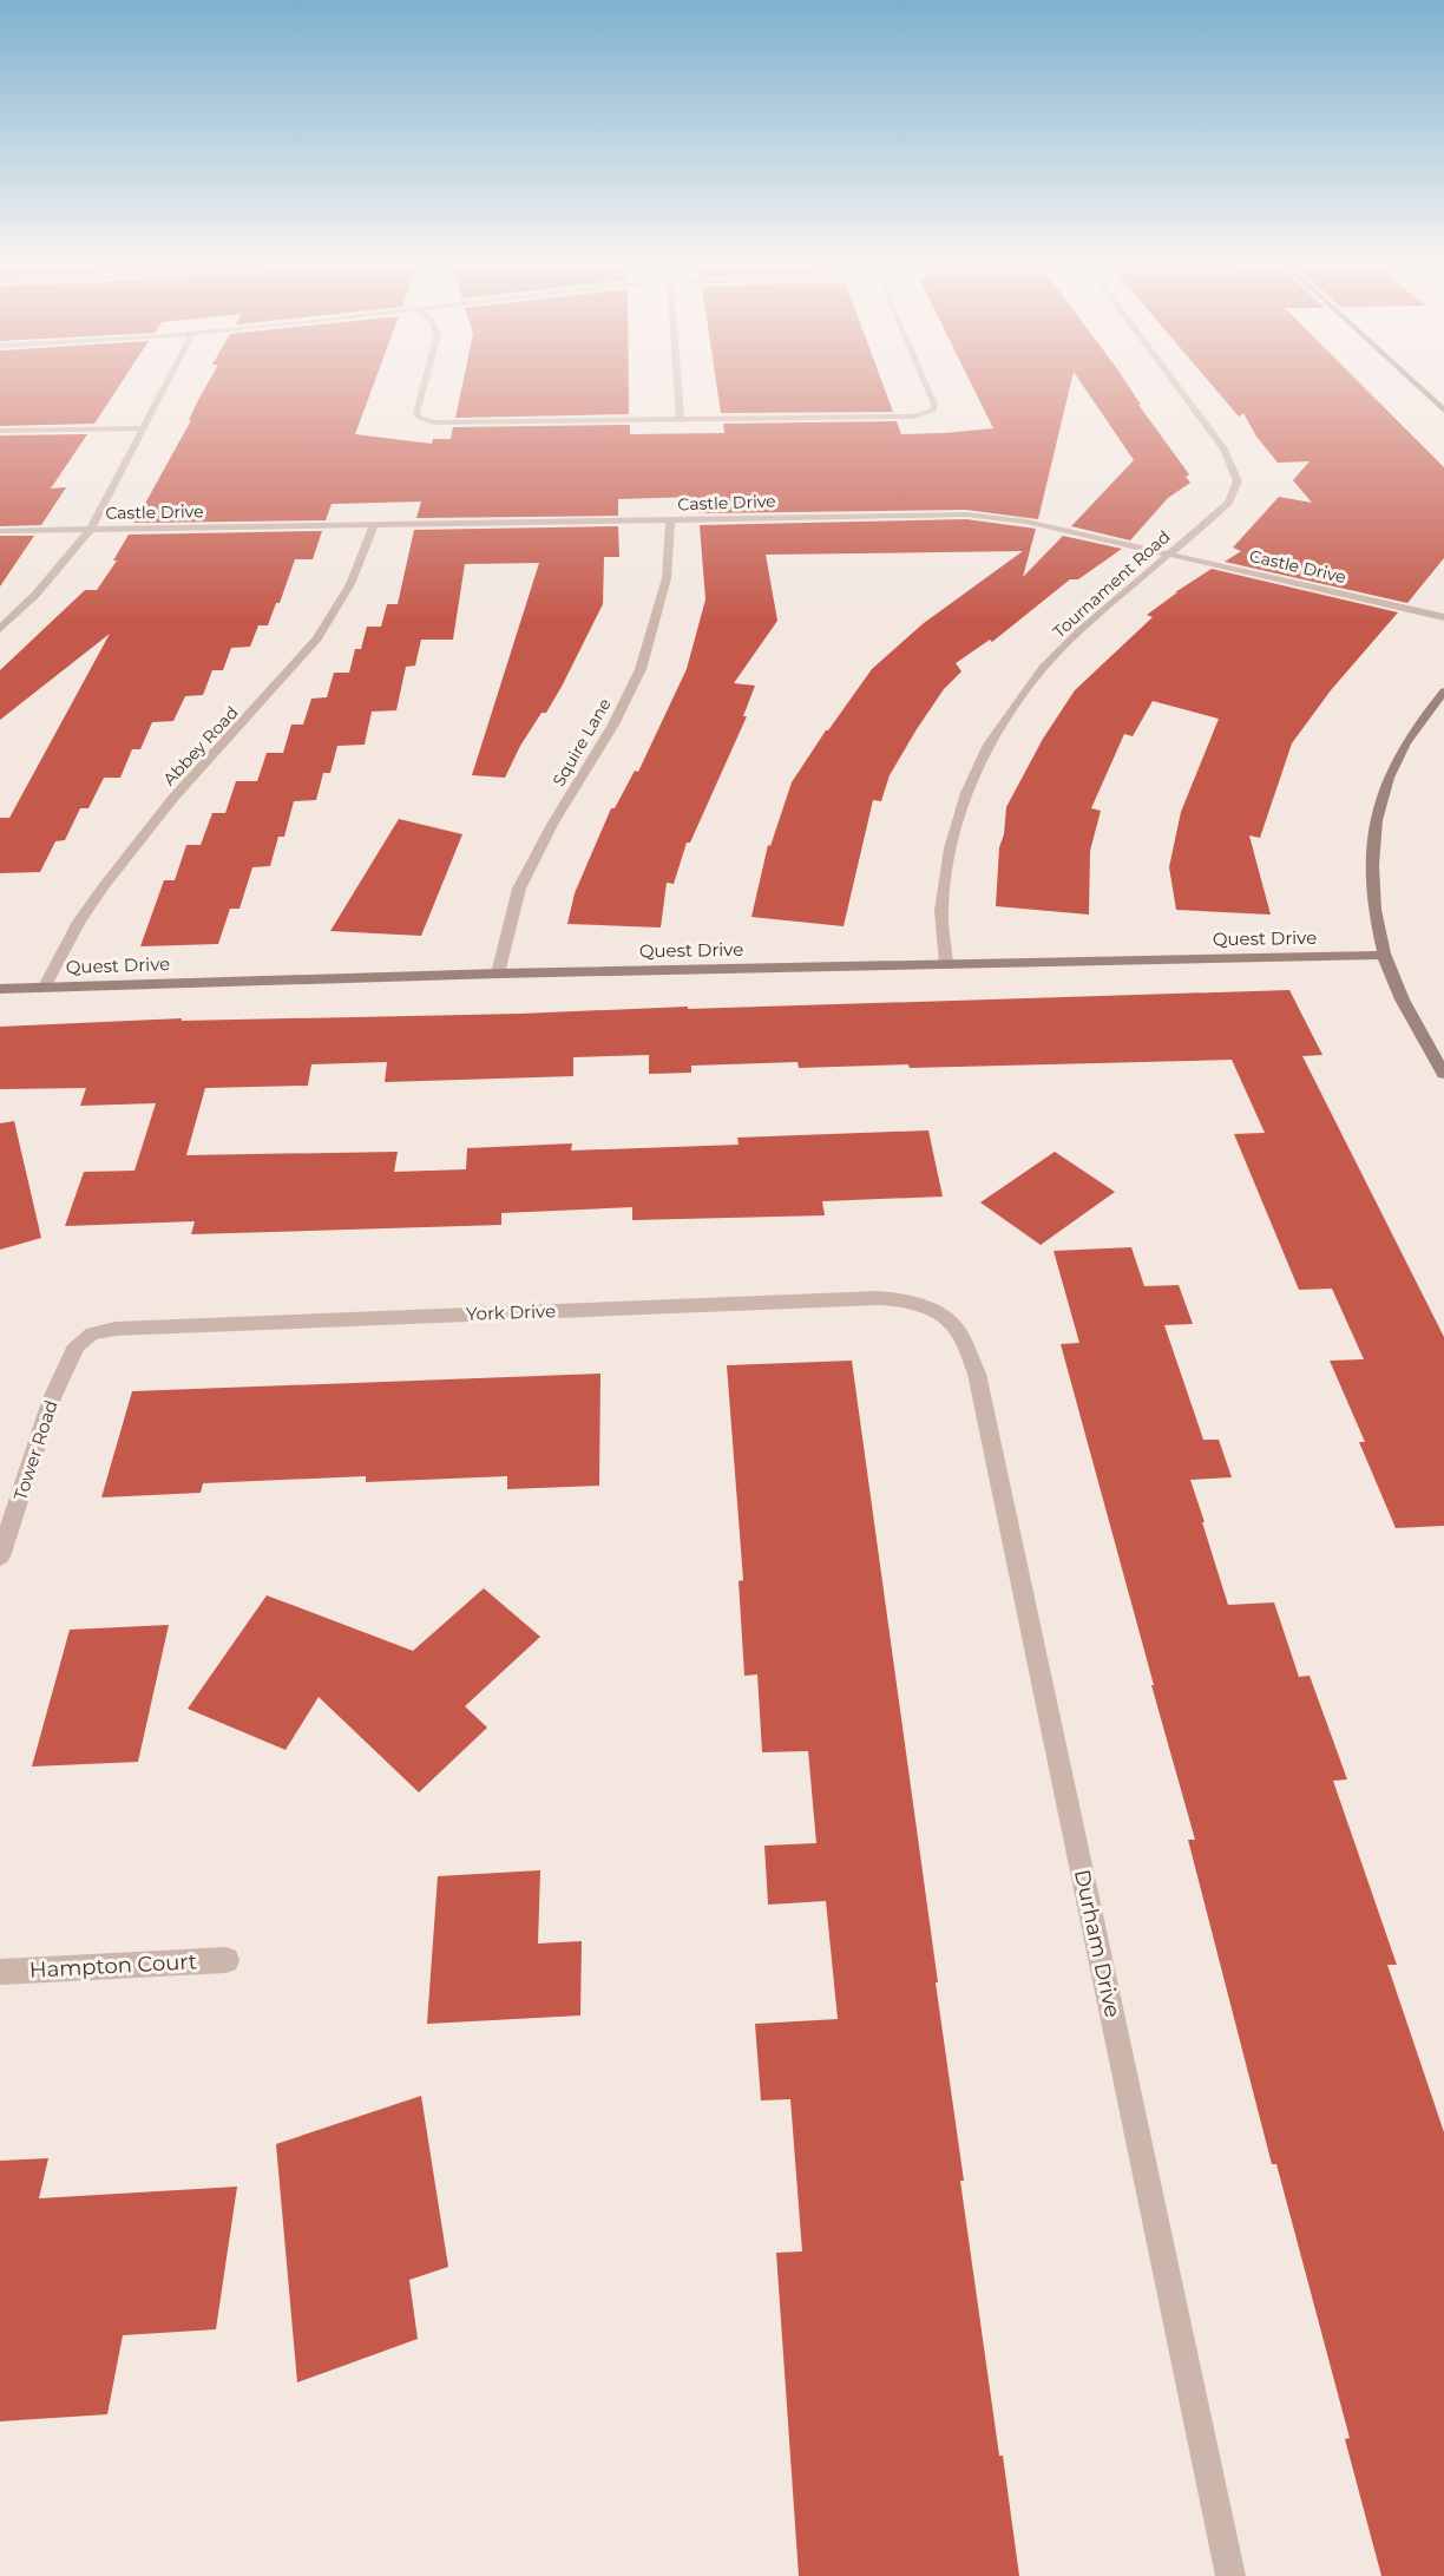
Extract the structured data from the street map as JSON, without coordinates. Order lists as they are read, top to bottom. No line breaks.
{"streets":{"street":["Castle Drive","Tournament Road","Squire Lane","Abbey Road","Quest Drive","York Drive","Tower Road","Durham Drive","Hampton Court"]},"crossings":[["Castle Drive","Tournament Road"],["Castle Drive","Squire Lane"],["Castle Drive","Abbey Road"],["Tournament Road","Quest Drive"],["Squire Lane","Quest Drive"],["Abbey Road","Quest Drive"],["York Drive","Tower Road"],["York Drive","Durham Drive"]]}
